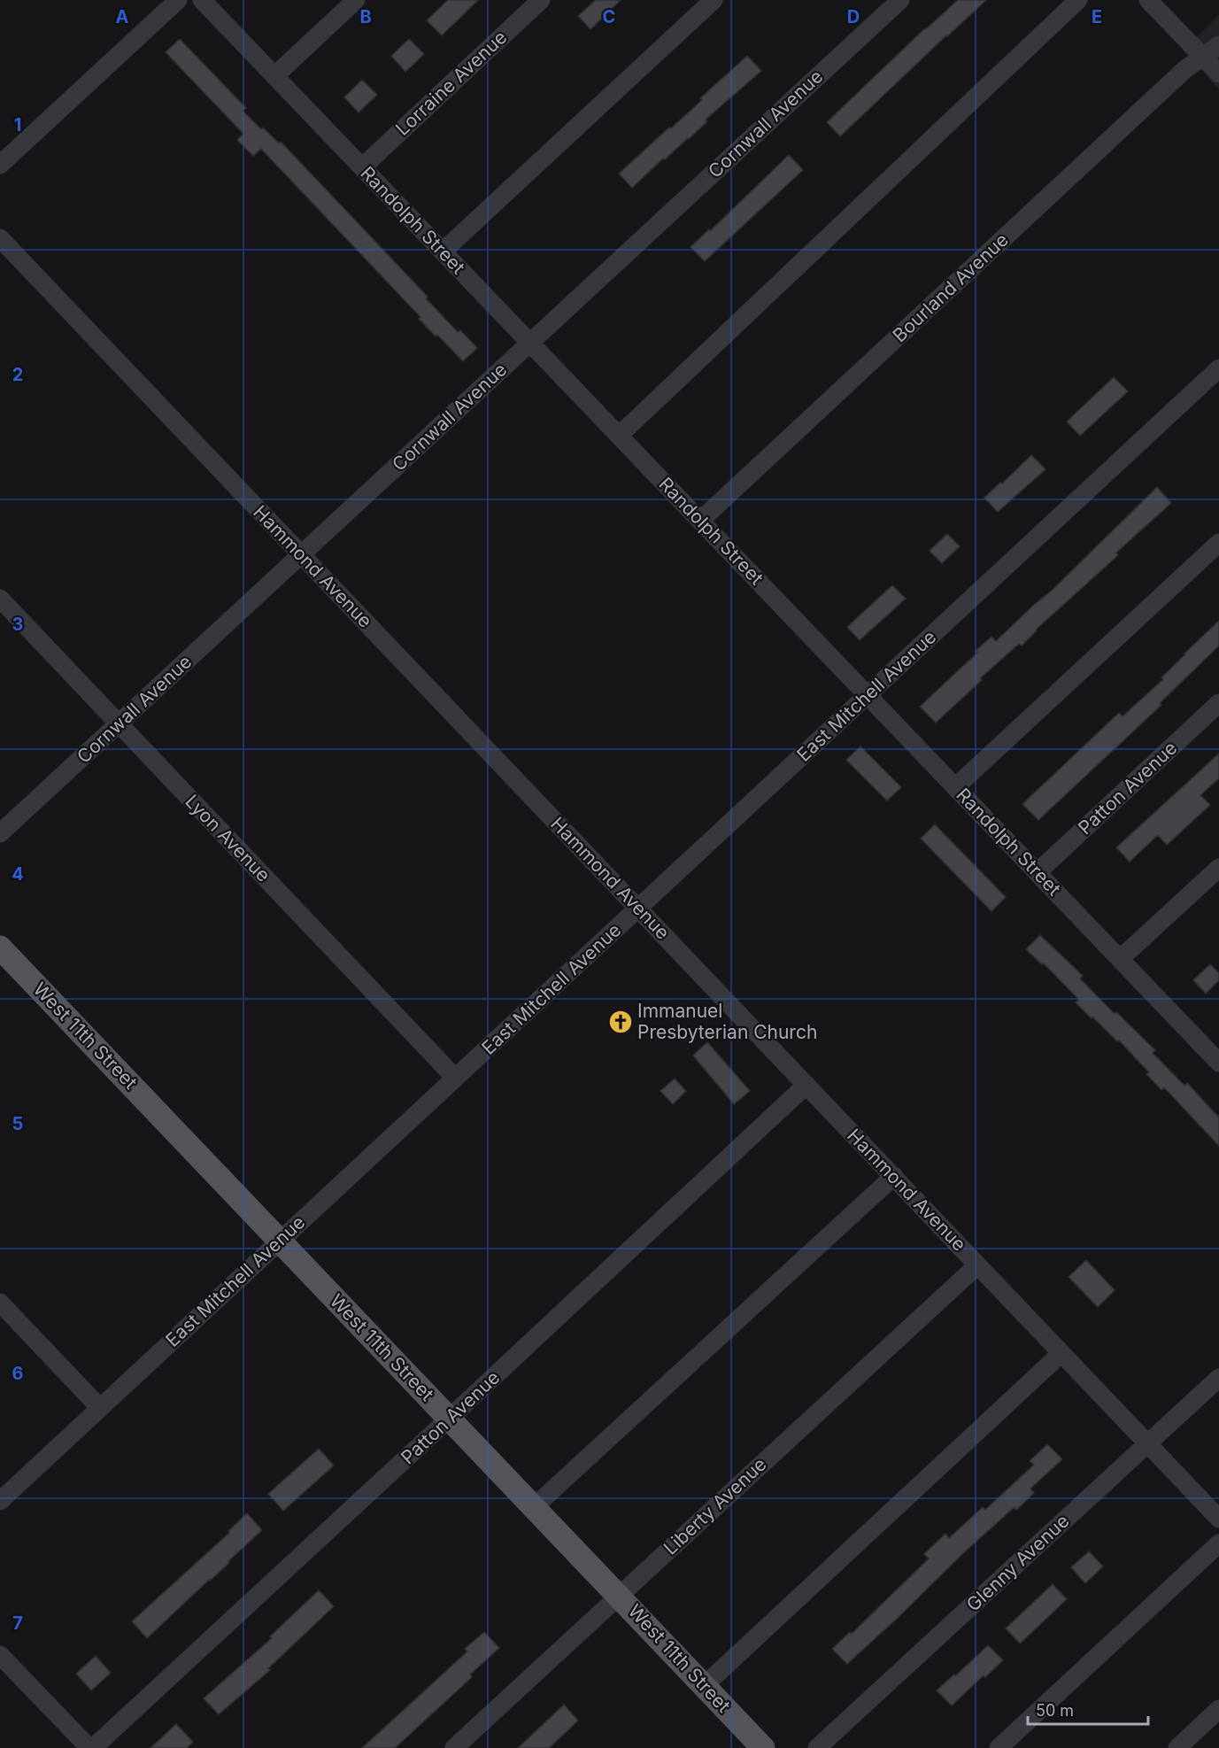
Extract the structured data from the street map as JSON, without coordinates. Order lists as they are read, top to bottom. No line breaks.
{"streets":{"main road":["West 11th Street"],"street":["Lorraine Avenue","Cornwall Avenue","Randolph Street","Bourland Avenue","Hammond Avenue","East Mitchell Avenue","Patton Avenue","Lyon Avenue","Liberty Avenue","Glenny Avenue"]},"crossings":[["Lorraine Avenue","Randolph Street"],["Cornwall Avenue","Randolph Street"],["Cornwall Avenue","Hammond Avenue"],["Cornwall Avenue","Lyon Avenue"],["Randolph Street","Bourland Avenue"],["Randolph Street","East Mitchell Avenue"],["Randolph Street","Patton Avenue"],["Hammond Avenue","East Mitchell Avenue"],["Hammond Avenue","Patton Avenue"],["Hammond Avenue","Liberty Avenue"],["Hammond Avenue","Glenny Avenue"],["East Mitchell Avenue","Lyon Avenue"],["East Mitchell Avenue","West 11th Street"],["Patton Avenue","West 11th Street"],["West 11th Street","Liberty Avenue"]],"places":{"church":["Immanuel Presbyterian Church"]},"scale_bar":"50 m","grid":{"columns":["A","B","C","D","E"],"rows":["1","2","3","4","5","6","7"]}}
